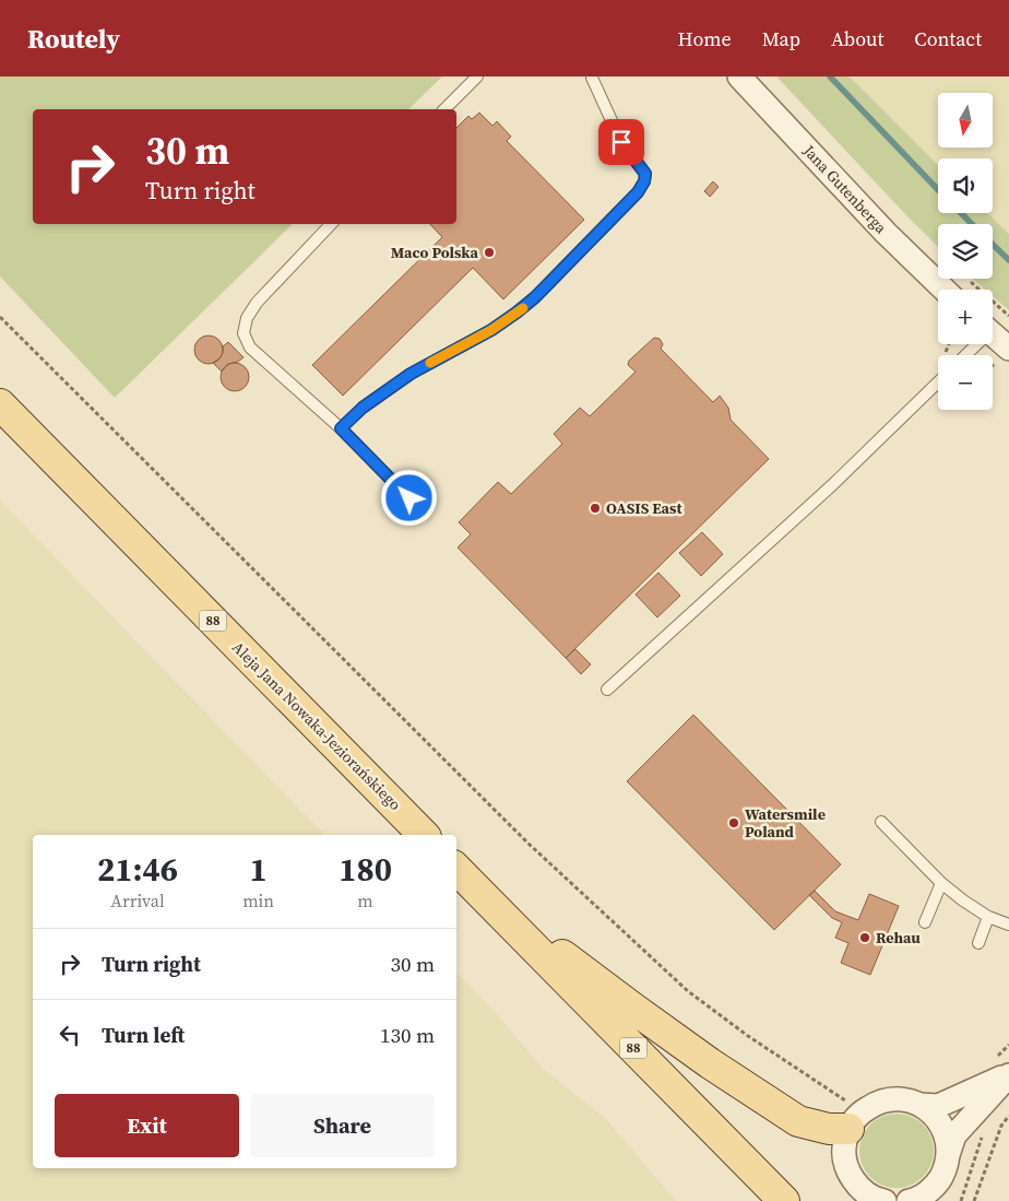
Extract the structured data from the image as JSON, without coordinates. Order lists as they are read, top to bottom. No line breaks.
{"streets":{"main road":["88","Aleja Jana Nowaka-Jeziorańskiego"],"street":["Jana Gutenberga"]},"places":["Maco Polska","OASIS East","Watersmile Poland","Rehau"],"north":"bottom","page":{"header":"Routely","nav":["Home","Map","About","Contact"],"map_buttons":["+","−"],"turn":["30 m","Turn right"],"eta":["21:46","Arrival","1","min","180","m"],"list":[{"name":"Turn right","value":"30 m"},{"name":"Turn left","value":"130 m"}],"buttons":["Exit","Share"]}}
